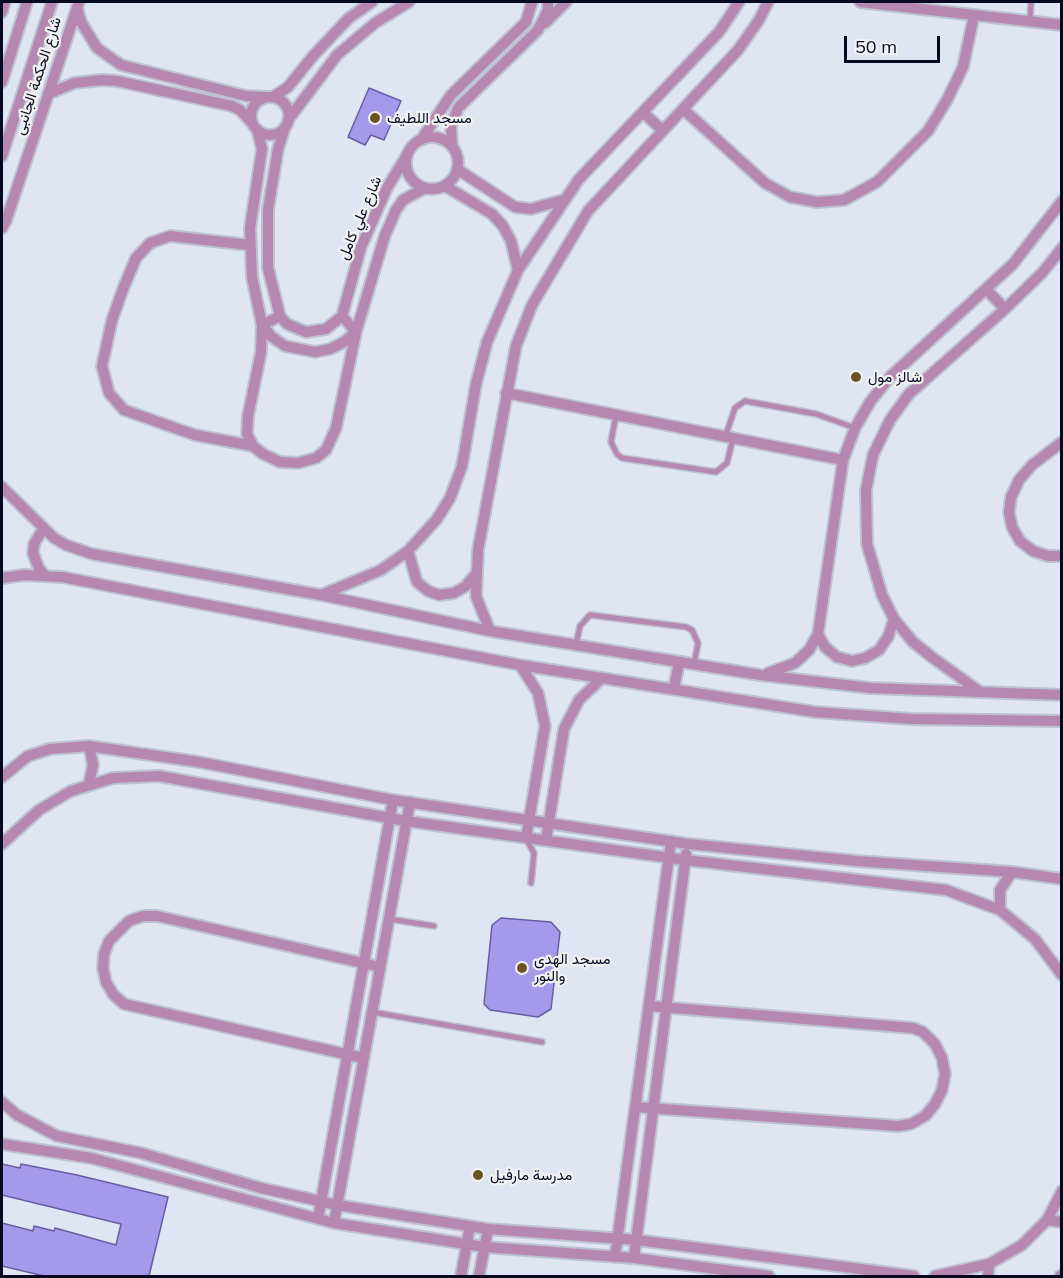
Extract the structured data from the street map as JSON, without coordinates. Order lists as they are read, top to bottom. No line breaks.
{"streets":{"street":["شارع الحكمة الجانبى","شارع علي كامل"]},"places":["مسجد اللطيف","شالز مول","مسجد الهدى والنور","مدرسة مارفيل"],"scale_bar":"50 m"}
